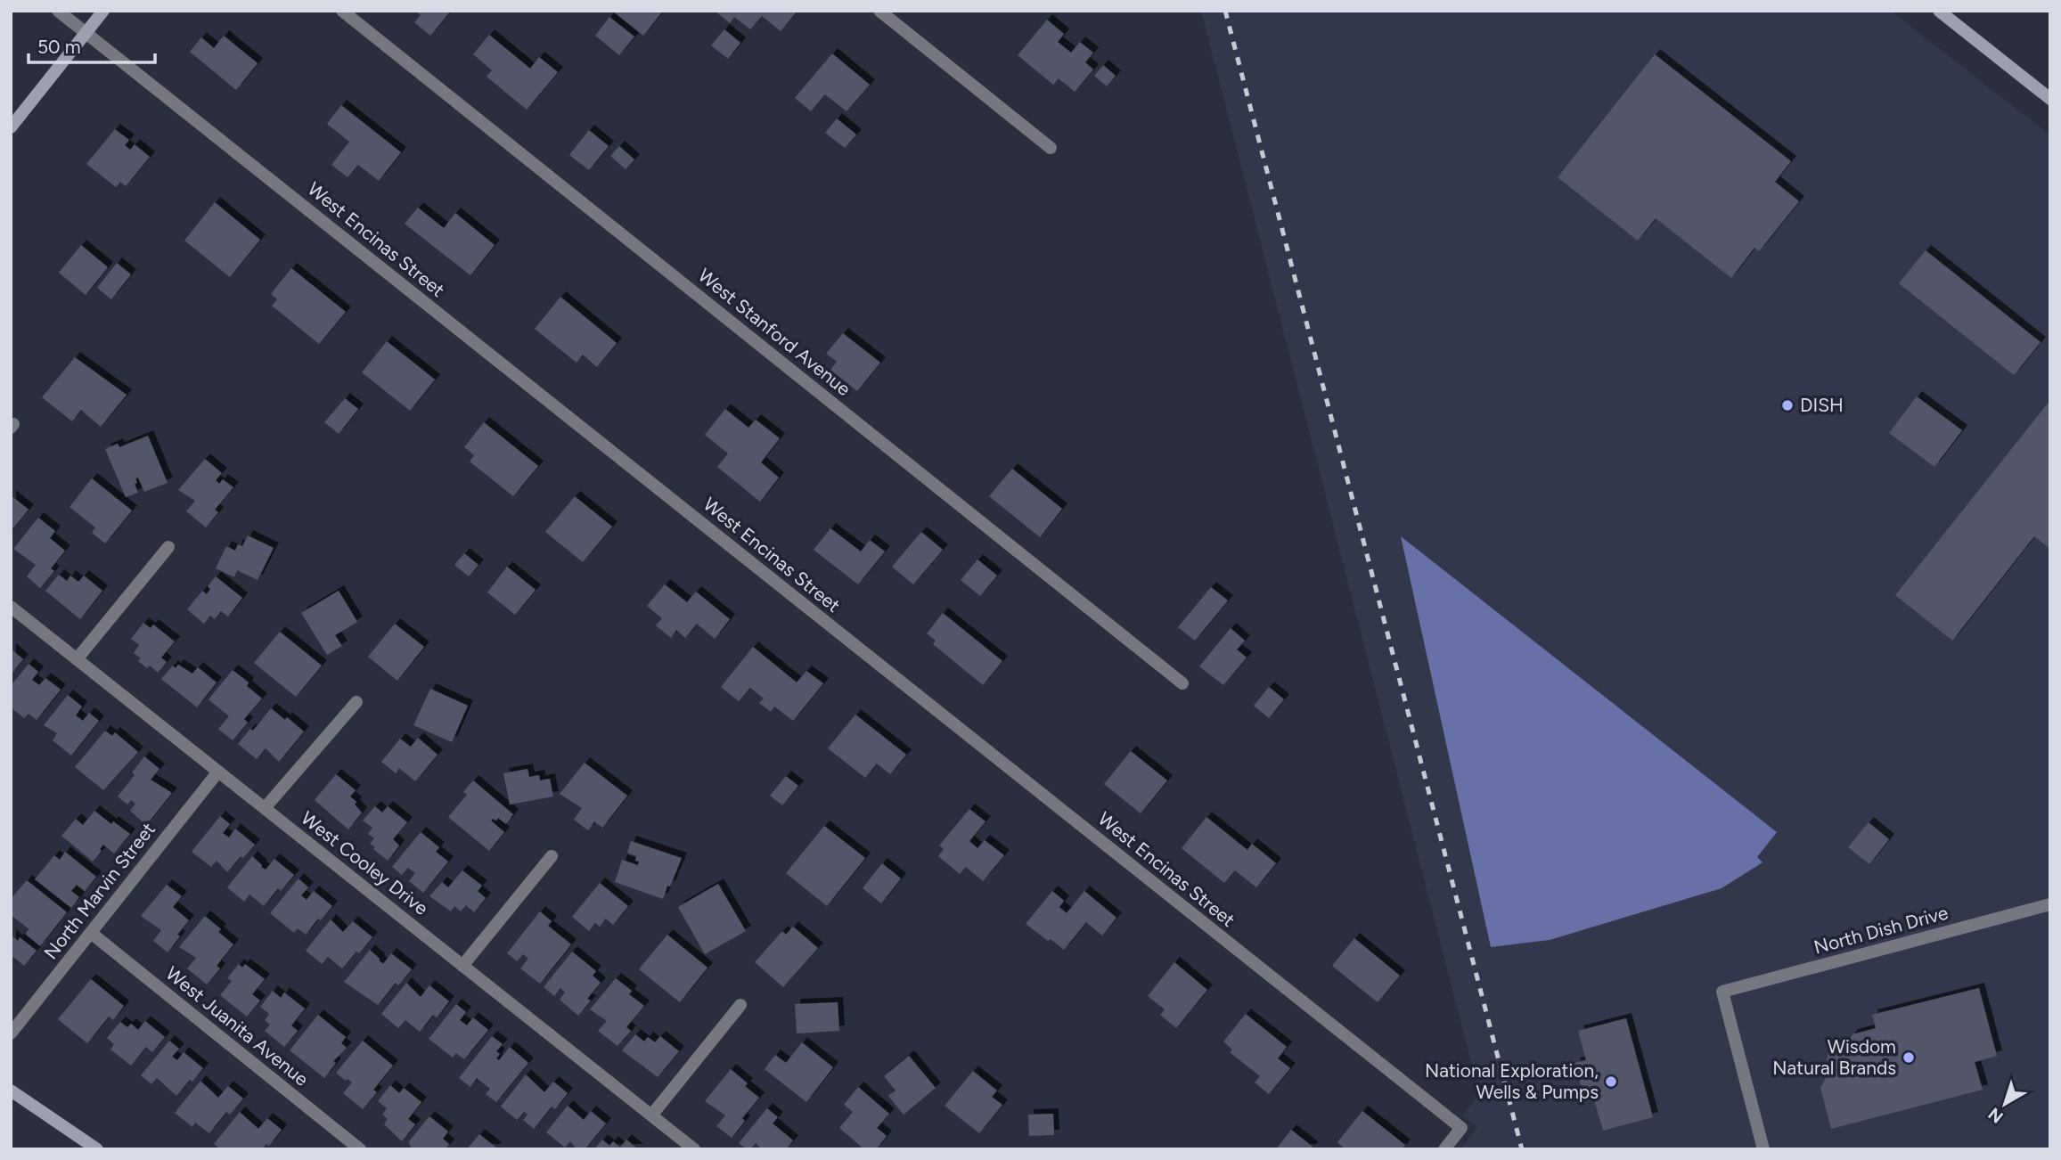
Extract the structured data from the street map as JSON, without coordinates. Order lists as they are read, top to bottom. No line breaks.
{"streets":{"street":["West Encinas Street","West Stanford Avenue","West Cooley Drive","North Marvin Street","North Dish Drive","West Juanita Avenue"]},"crossings":[["West Cooley Drive","North Marvin Street"],["North Marvin Street","West Juanita Avenue"]],"places":["DISH","Wisdom Natural Brands","National Exploration, Wells & Pumps"],"scale_bar":"50 m","north":"bottom left"}
